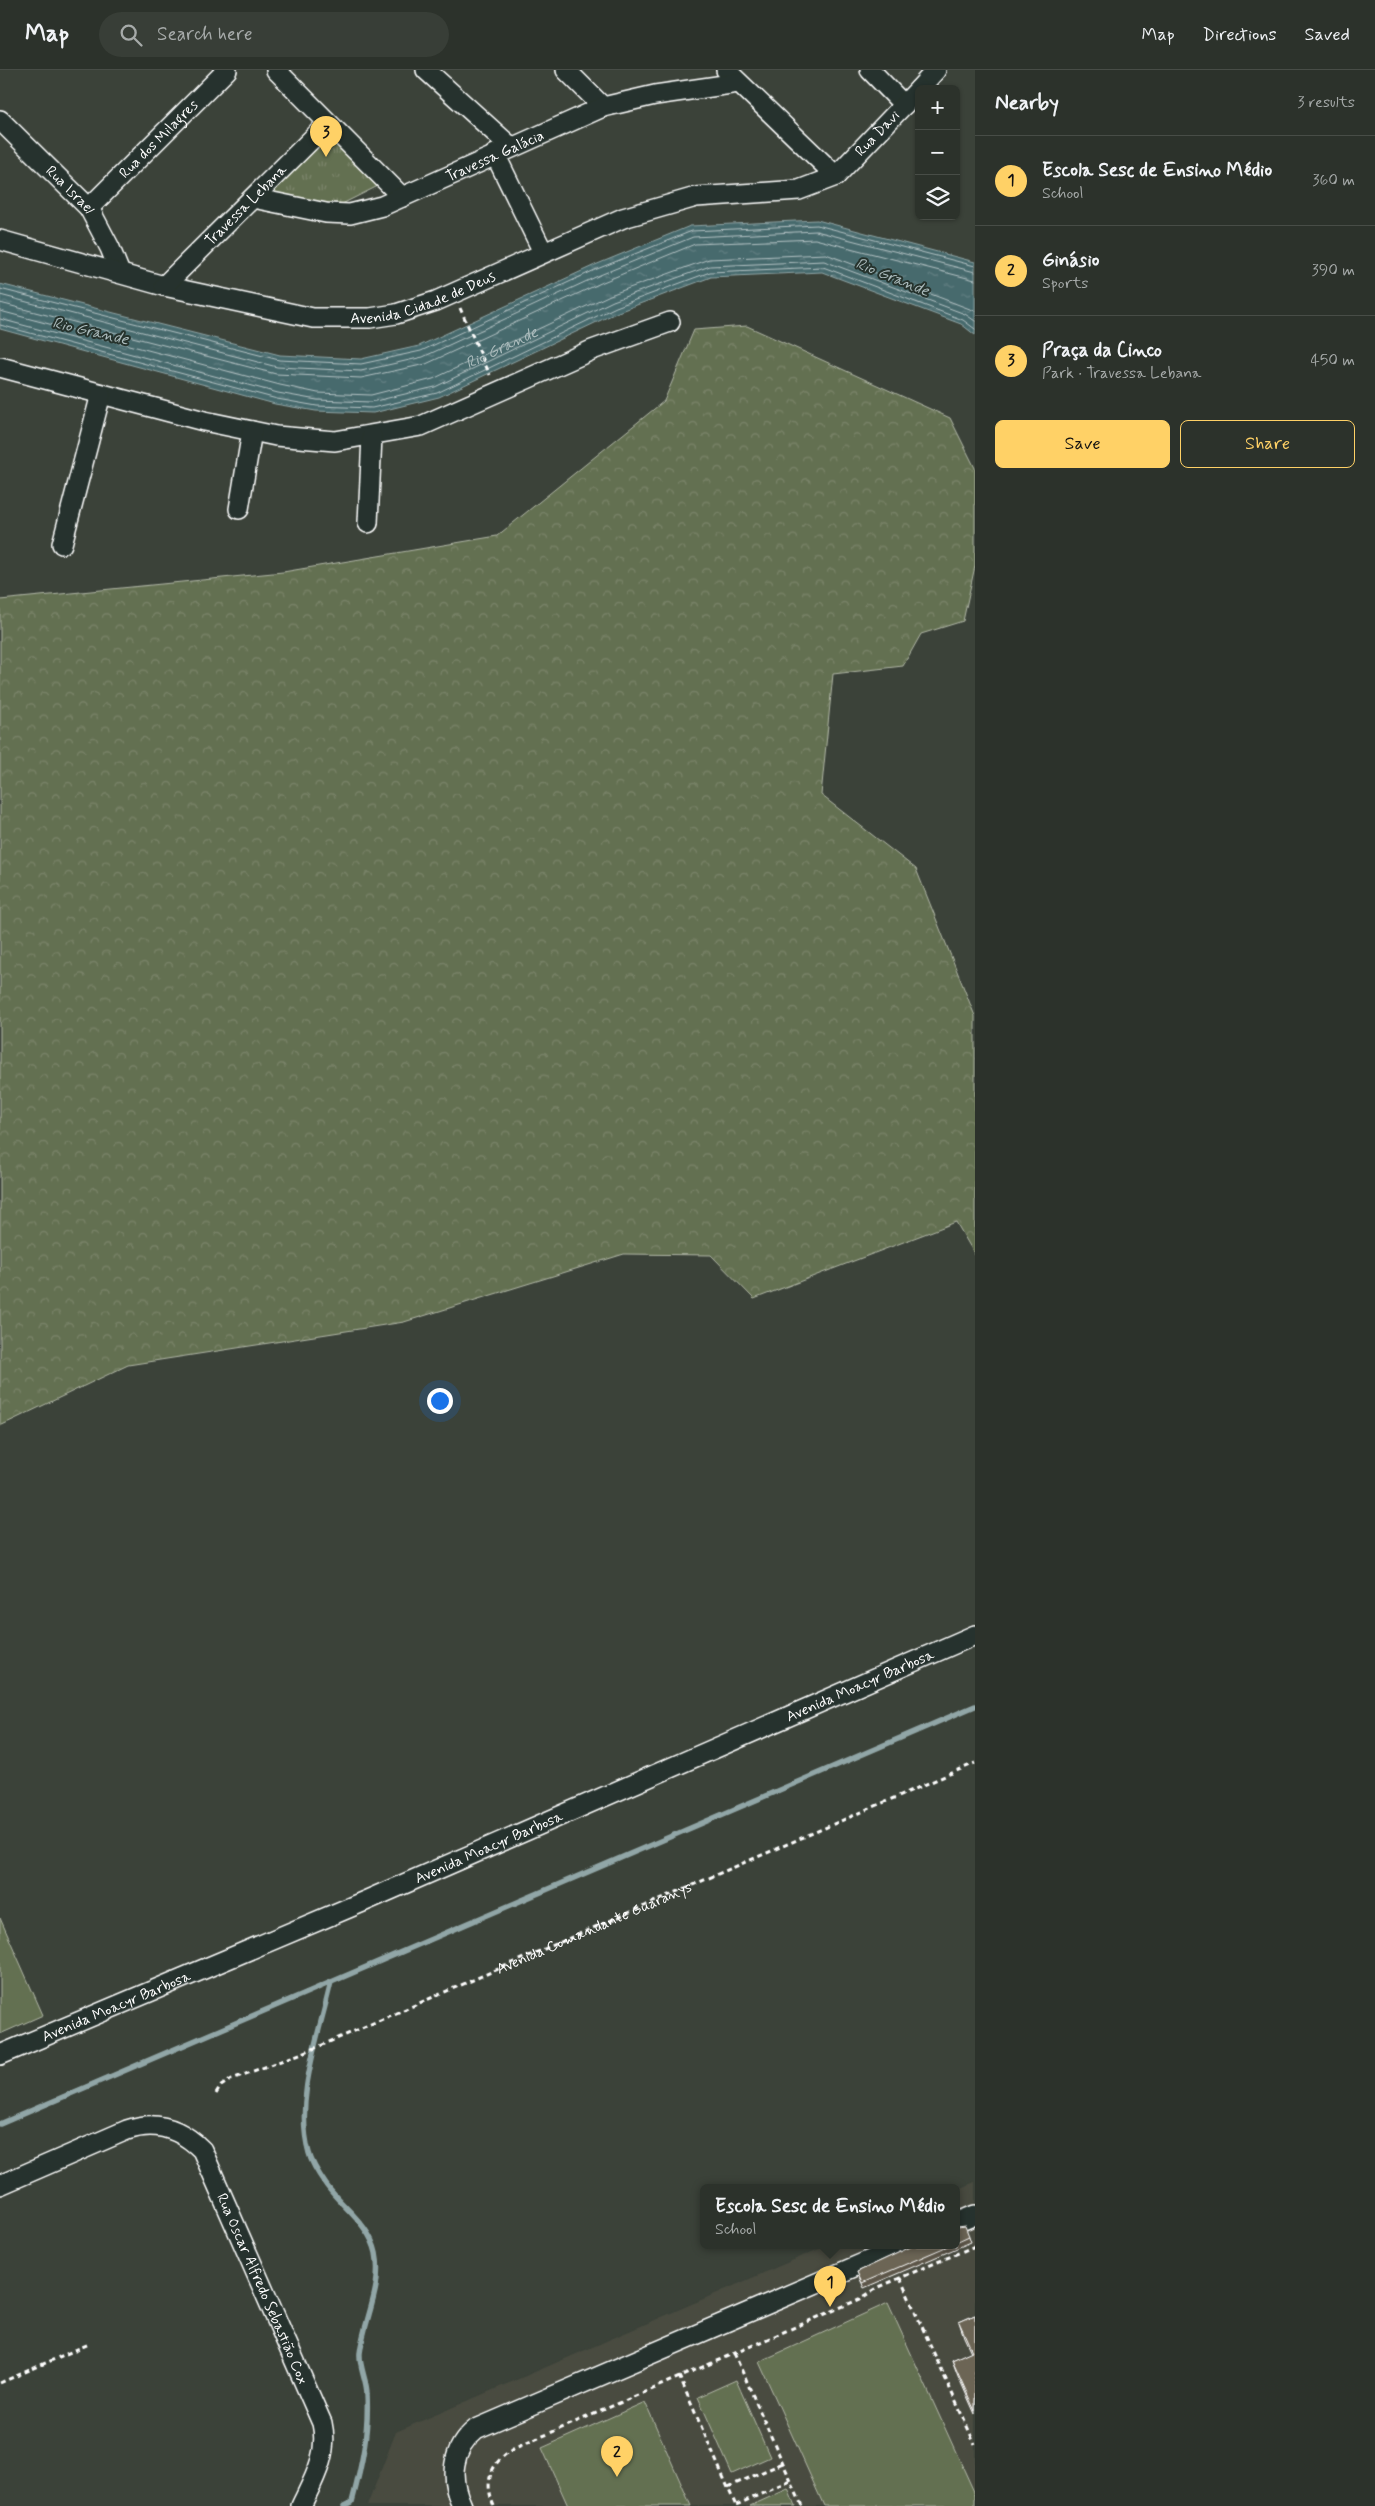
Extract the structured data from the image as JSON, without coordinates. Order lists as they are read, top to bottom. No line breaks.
{"streets":{"street":["Rua Davi","Rua dos Milagres","Travessa Galácia","Rua Israel","Travessa Lebana","Avenida Cidade de Deus","Avenida Moacyr Barbosa","Rua Oscar Alfredo Sebastião Cox"],"path":["Avenida Comandante Guaranys"]},"crossings":[["Rua Davi","Avenida Cidade de Deus"],["Rua dos Milagres","Rua Israel"],["Travessa Galácia","Travessa Lebana"],["Rua Israel","Avenida Cidade de Deus"],["Travessa Lebana","Avenida Cidade de Deus"]],"water":["Rio Grande"],"page":{"header":"Map","search":"Search here","nav":["Map","Directions","Saved"],"heading":["Nearby","3 results"],"map_buttons":["+","−"],"pins":["3","1","2"],"list":[{"mark":"1","name":"Escola Sesc de Ensino Médio","note":"School","value":"360 m"},{"mark":"2","name":"Ginásio","note":"Sports","value":"390 m"},{"mark":"3","name":"Praça da Cinco","note":"Park · Travessa Lebana","value":"450 m"}],"buttons":["Save","Share"],"popup":["Escola Sesc de Ensino Médio","School"]}}
